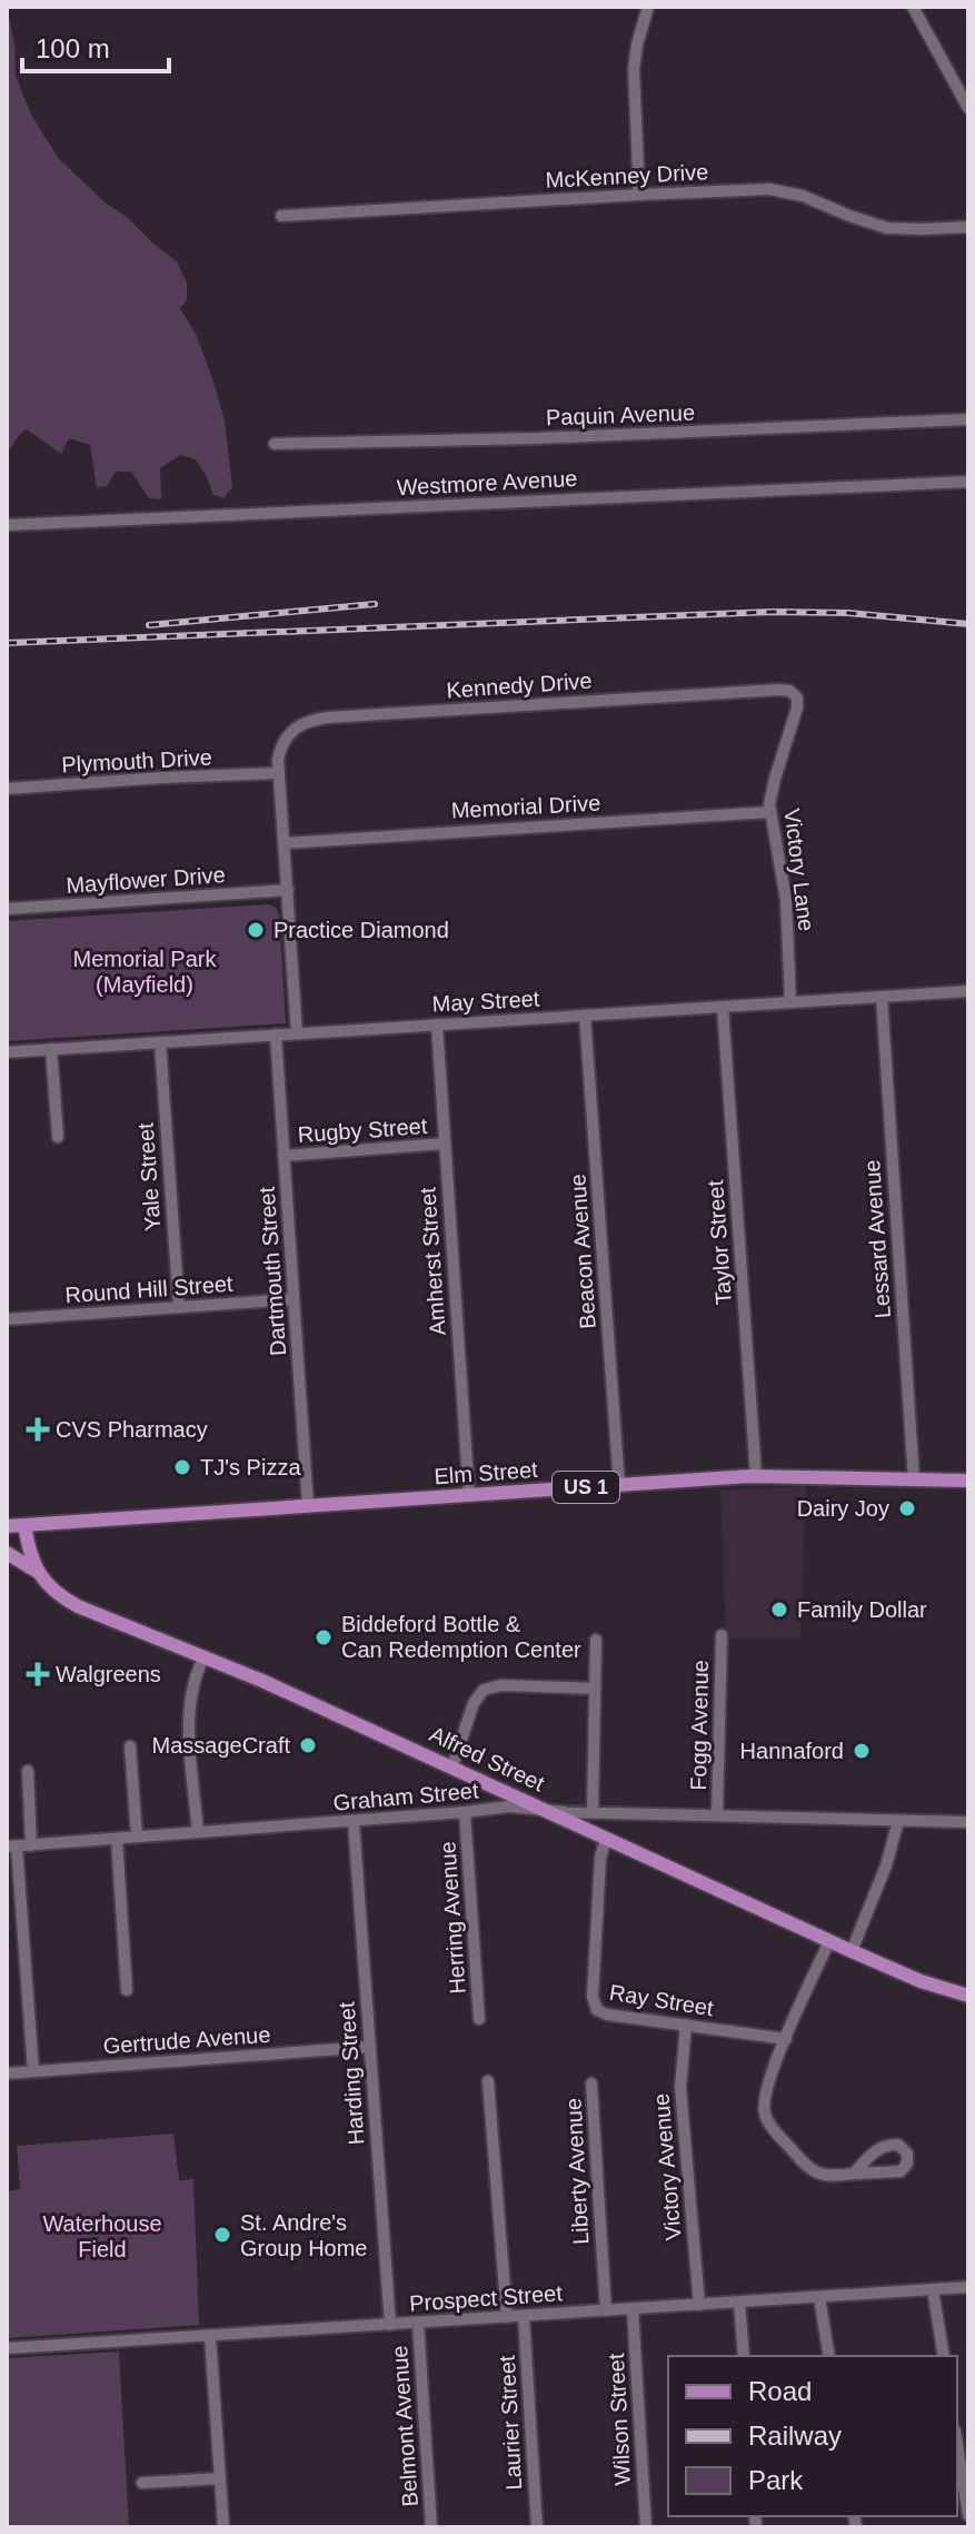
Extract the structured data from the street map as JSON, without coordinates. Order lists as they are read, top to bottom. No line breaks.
{"streets":{"main road":["Elm Street","US 1","Alfred Street"],"street":["McKenney Drive","Paquin Avenue","Westmore Avenue","Kennedy Drive","Plymouth Drive","Memorial Drive","Victory Lane","Mayflower Drive","May Street","Rugby Street","Yale Street","Lessard Avenue","Taylor Street","Beacon Avenue","Amherst Street","Dartmouth Street","Round Hill Street","Fogg Avenue","Graham Street","Herring Avenue","Ray Street","Gertrude Avenue","Harding Street","Victory Avenue","Liberty Avenue","Prospect Street","Wilson Street","Laurier Street","Belmont Avenue"]},"crossings":[["Kennedy Drive","Plymouth Drive"],["Kennedy Drive","Victory Lane"],["Memorial Drive","Victory Lane"],["Victory Lane","May Street"],["May Street","Yale Street"],["May Street","Lessard Avenue"],["May Street","Taylor Street"],["May Street","Beacon Avenue"],["May Street","Amherst Street"],["May Street","Dartmouth Street"],["Rugby Street","Amherst Street"],["Rugby Street","Dartmouth Street"],["Yale Street","Round Hill Street"],["Lessard Avenue","Elm Street"],["Taylor Street","Elm Street"],["Beacon Avenue","Elm Street"],["Amherst Street","Elm Street"],["Dartmouth Street","Round Hill Street"],["Dartmouth Street","Elm Street"],["Fogg Avenue","Graham Street"],["Alfred Street","Graham Street"],["Alfred Street","Ray Street"],["Graham Street","Herring Avenue"],["Graham Street","Harding Street"],["Ray Street","Victory Avenue"],["Gertrude Avenue","Harding Street"],["Harding Street","Prospect Street"],["Victory Avenue","Prospect Street"],["Liberty Avenue","Prospect Street"],["Prospect Street","Wilson Street"],["Prospect Street","Laurier Street"],["Prospect Street","Belmont Avenue"]],"parks":["Memorial Park (Mayfield)","Waterhouse Field"],"places":{"other":["Practice Diamond","TJ's Pizza","Dairy Joy","Family Dollar","Biddeford Bottle & Can Redemption Center","MassageCraft","Hannaford","St. Andre's Group Home"],"health":["CVS Pharmacy","Walgreens"]},"legend":["Road","Railway","Park"],"scale_bar":"100 m"}
